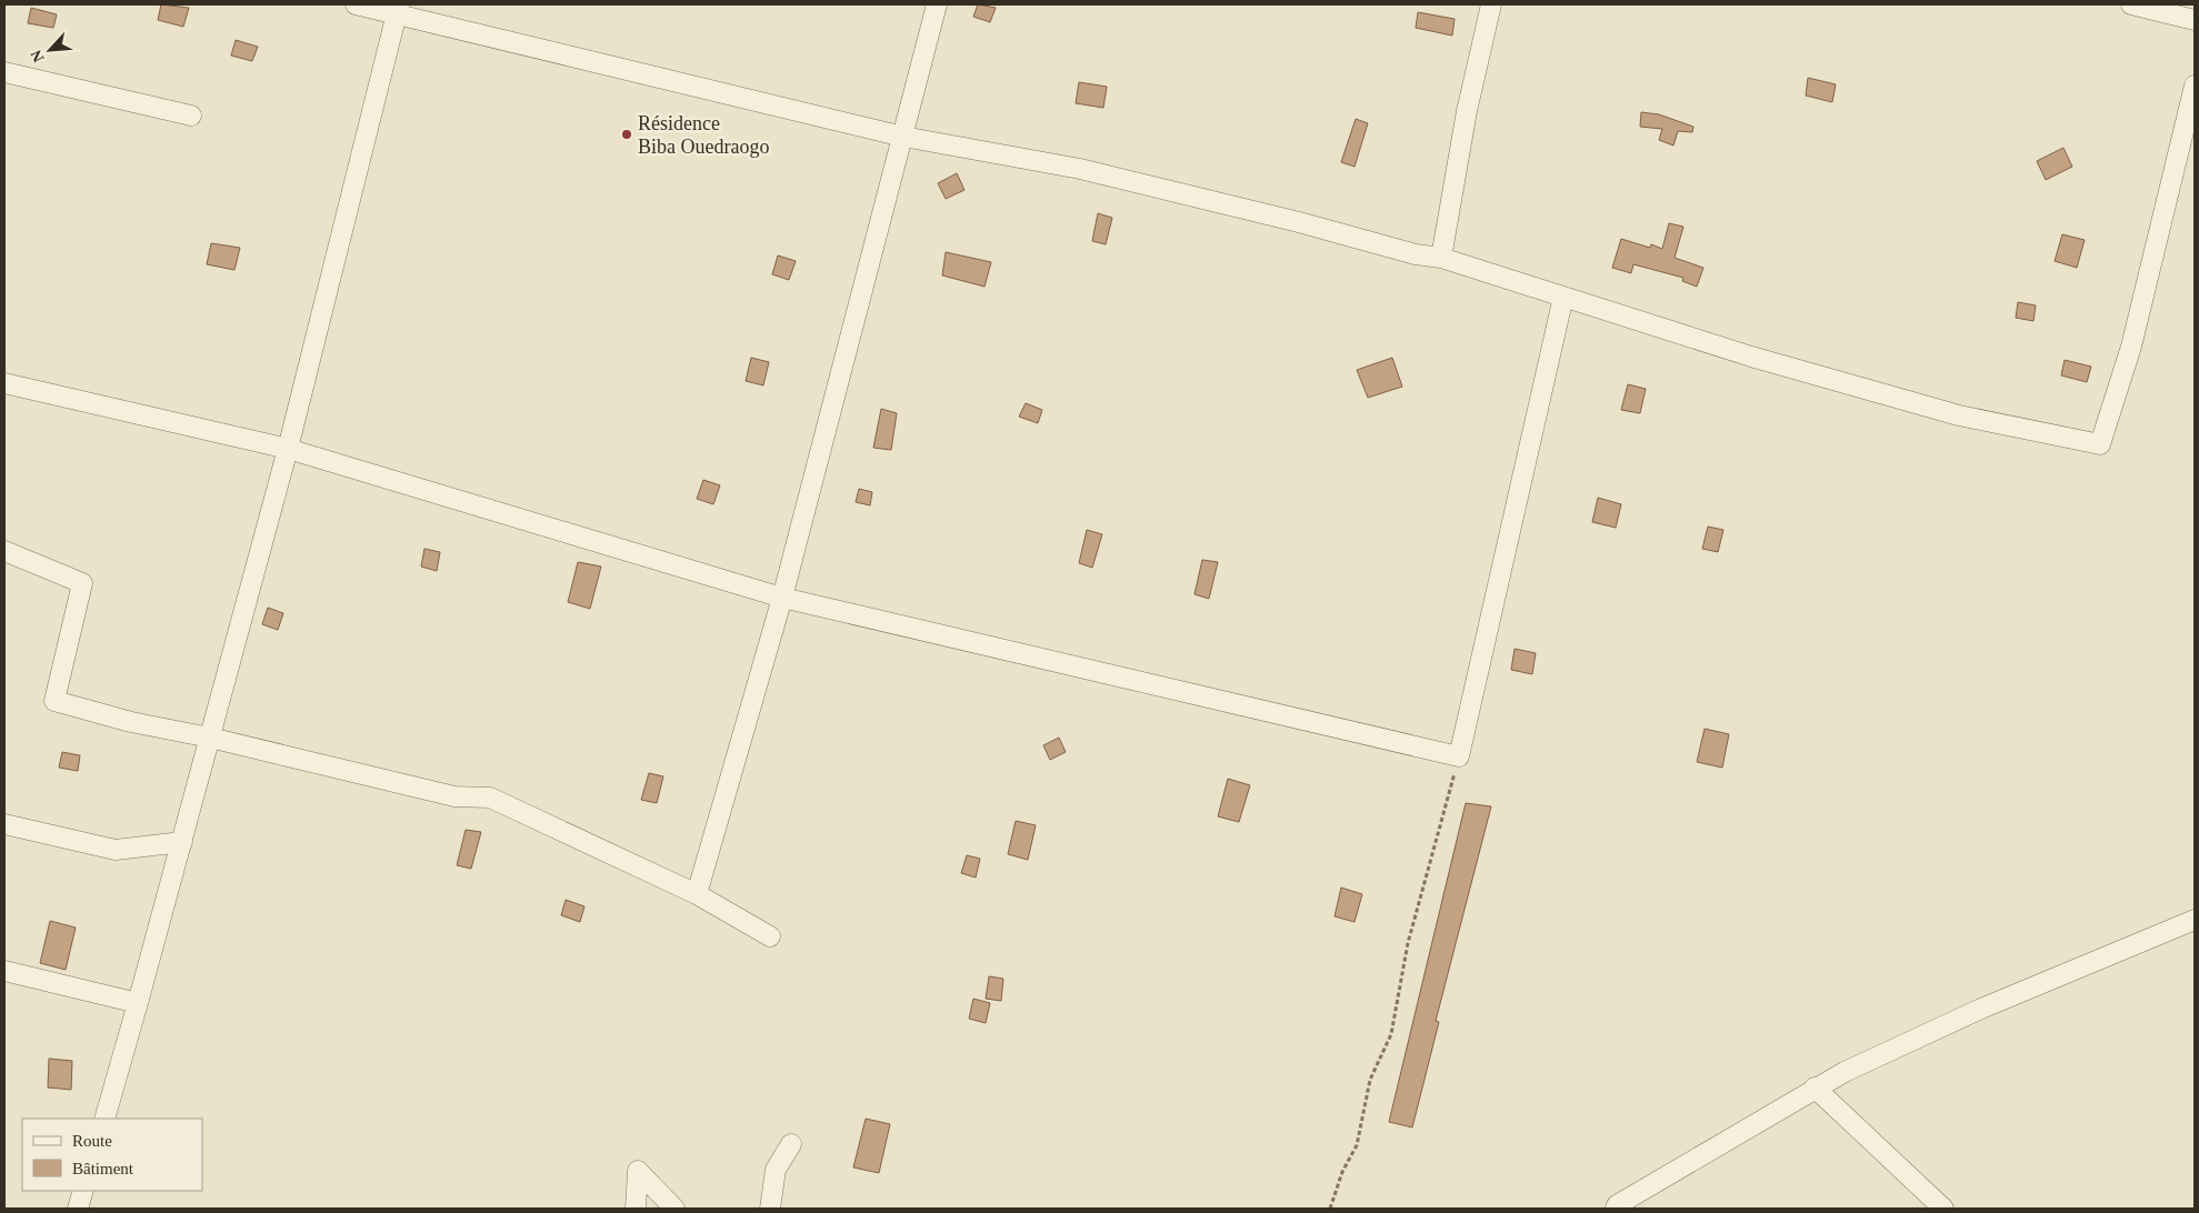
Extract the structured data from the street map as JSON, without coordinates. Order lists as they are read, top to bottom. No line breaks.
{"places":["Résidence Biba Ouedraogo"],"legend":["Route","Bâtiment"],"north":"bottom left"}
